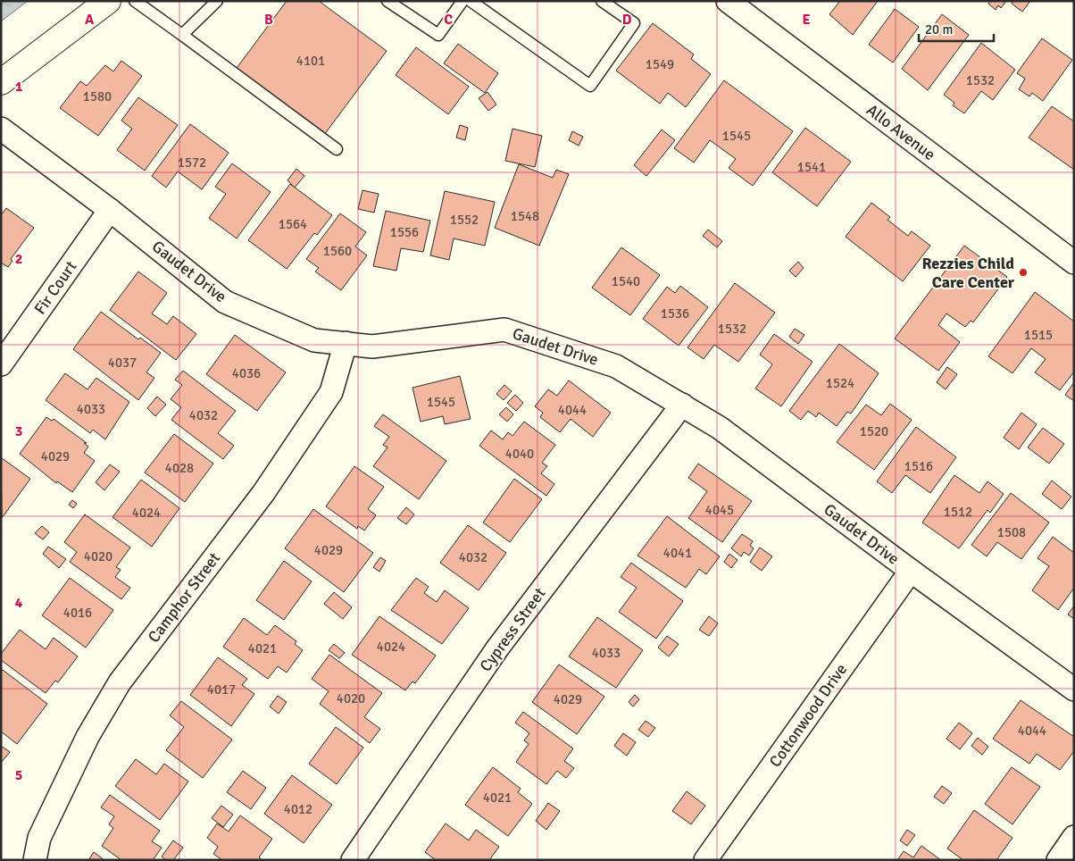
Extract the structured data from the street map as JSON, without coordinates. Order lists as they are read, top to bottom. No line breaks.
{"streets":{"street":["Allo Avenue","Gaudet Drive","Fir Court","Camphor Street","Cypress Street","Cottonwood Drive"]},"crossings":[["Gaudet Drive","Fir Court"],["Gaudet Drive","Camphor Street"],["Gaudet Drive","Cypress Street"],["Gaudet Drive","Cottonwood Drive"]],"places":["Rezzies Child Care Center"],"house_numbers":["4101","1549","1532","1580","1545","1572","1541","1548","1552","1564","1556","1560","1540","1536","1532","1515","4037","4036","1524","1545","4033","4044","4032","1520","4040","4029","1516","4028","4045","1512","4024","1508","4029","4041","4020","4032","4016","4024","4021","4033","4017","4020","4029","4044","4021","4012"],"scale_bar":"20 m","grid":{"columns":["A","B","C","D","E"],"rows":["1","2","3","4","5"]}}
